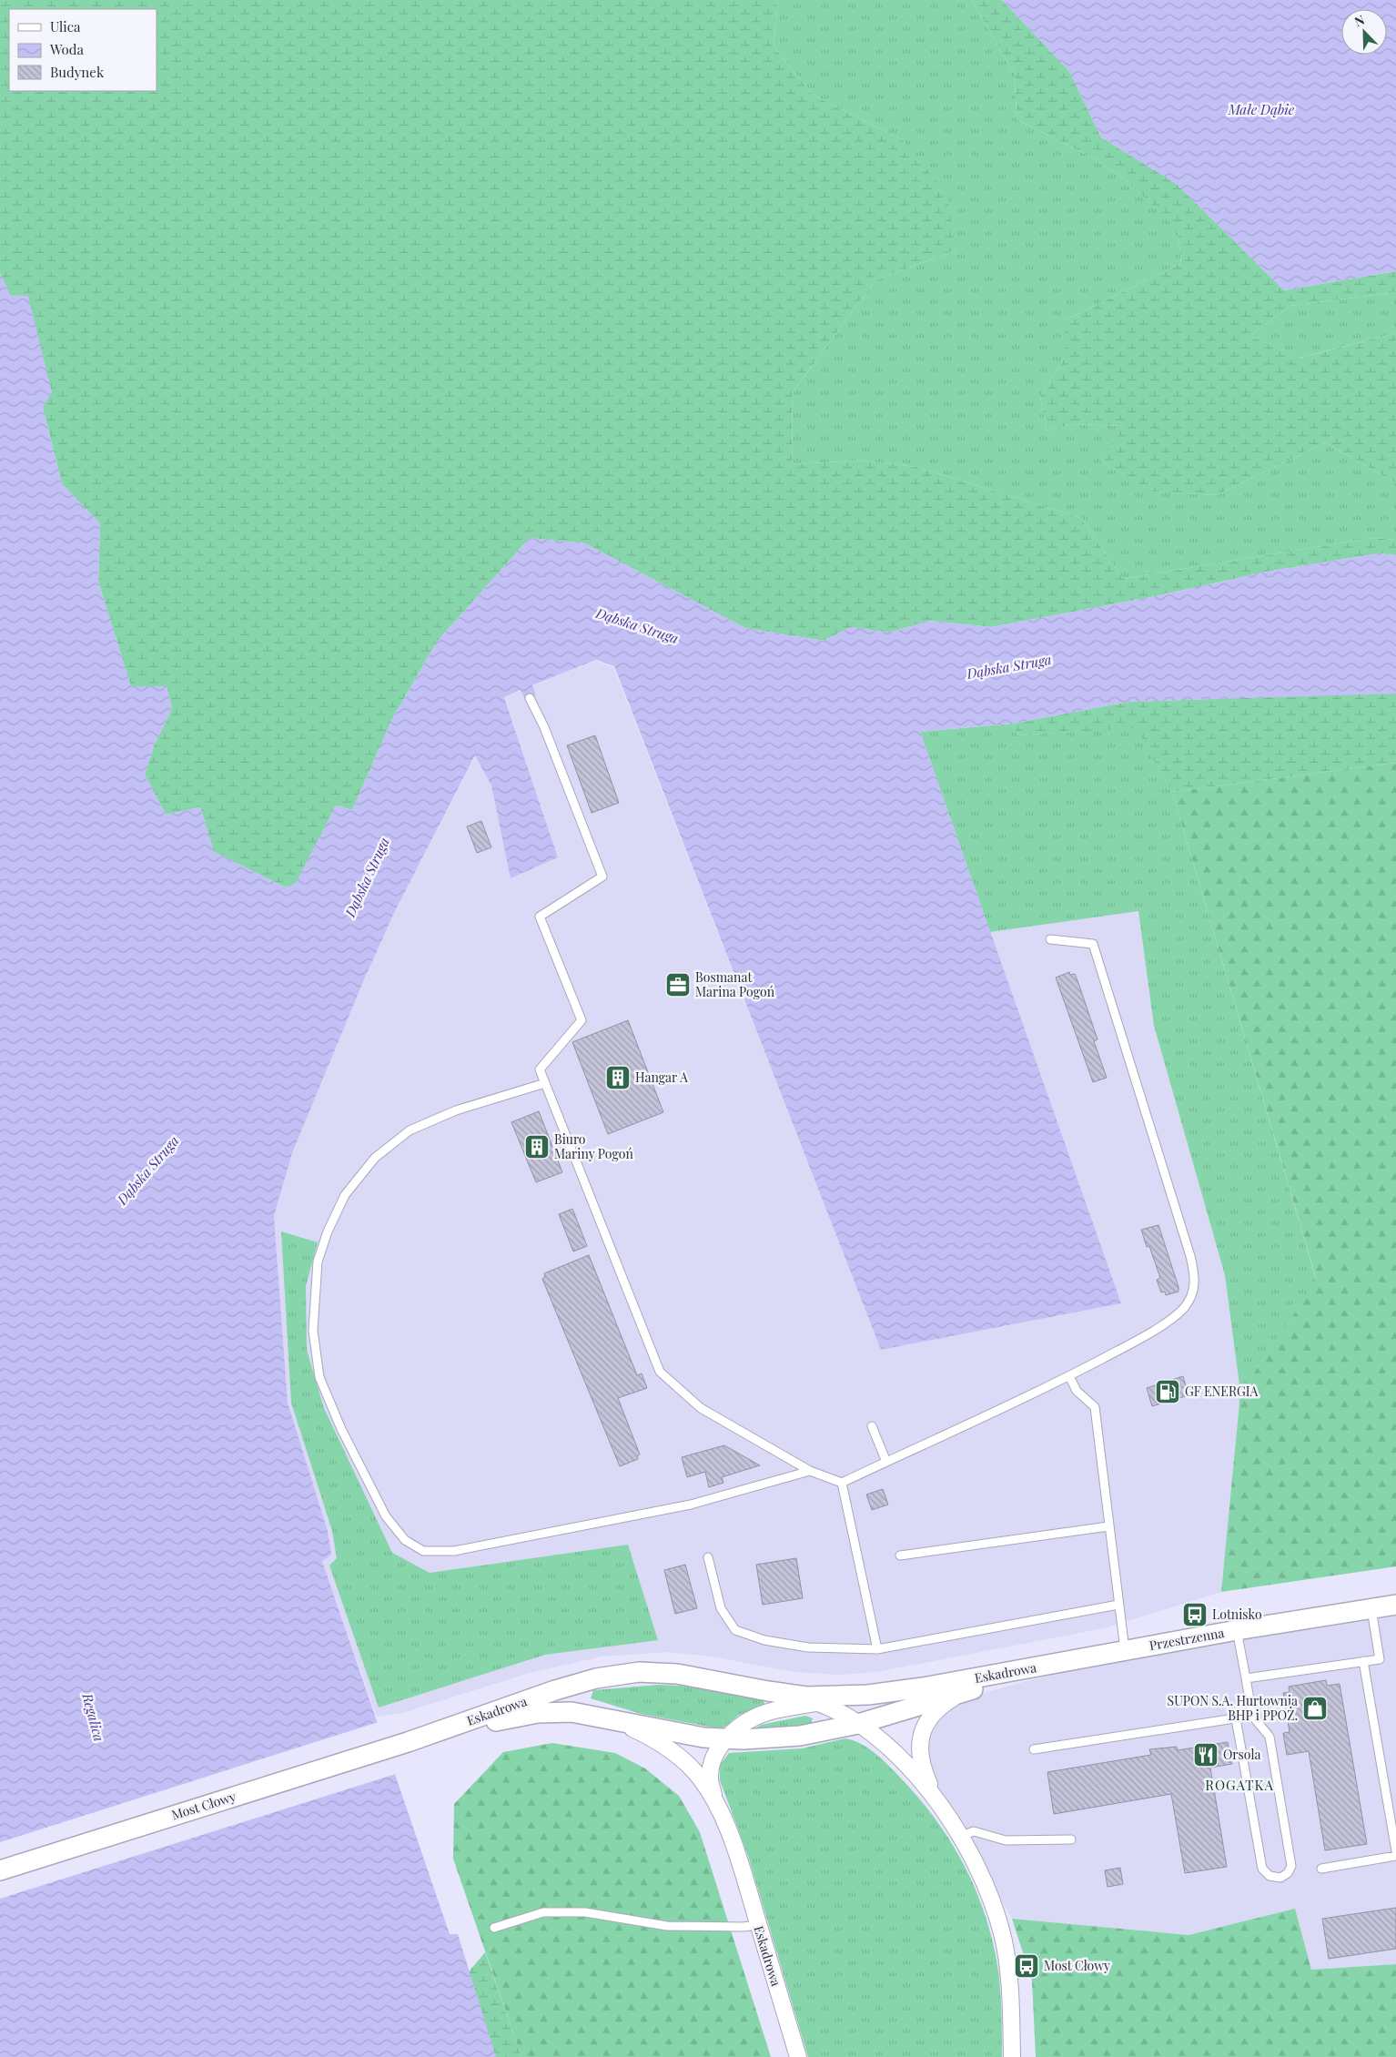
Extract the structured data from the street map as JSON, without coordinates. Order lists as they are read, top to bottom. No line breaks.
{"streets":{"street":["Przestrzenna","Eskadrowa","Most Cłowy"]},"crossings":[["Przestrzenna","Eskadrowa"],["Eskadrowa","Most Cłowy"]],"districts":["ROGATKA"],"water":["Małe Dąbie","Dąbska Struga","Regalica"],"places":{"office":["Bosmanat Marina Pogoń"],"building":["Hangar A","Biuro Mariny Pogoń"],"fuel station":["GF ENERGIA"],"bus stop":["Lotnisko","Most Cłowy"],"shop":["SUPON S.A. Hurtownia BHP i PPOŻ."],"restaurant":["Orsola"]},"legend":["Ulica","Woda","Budynek"],"north":"top left"}
